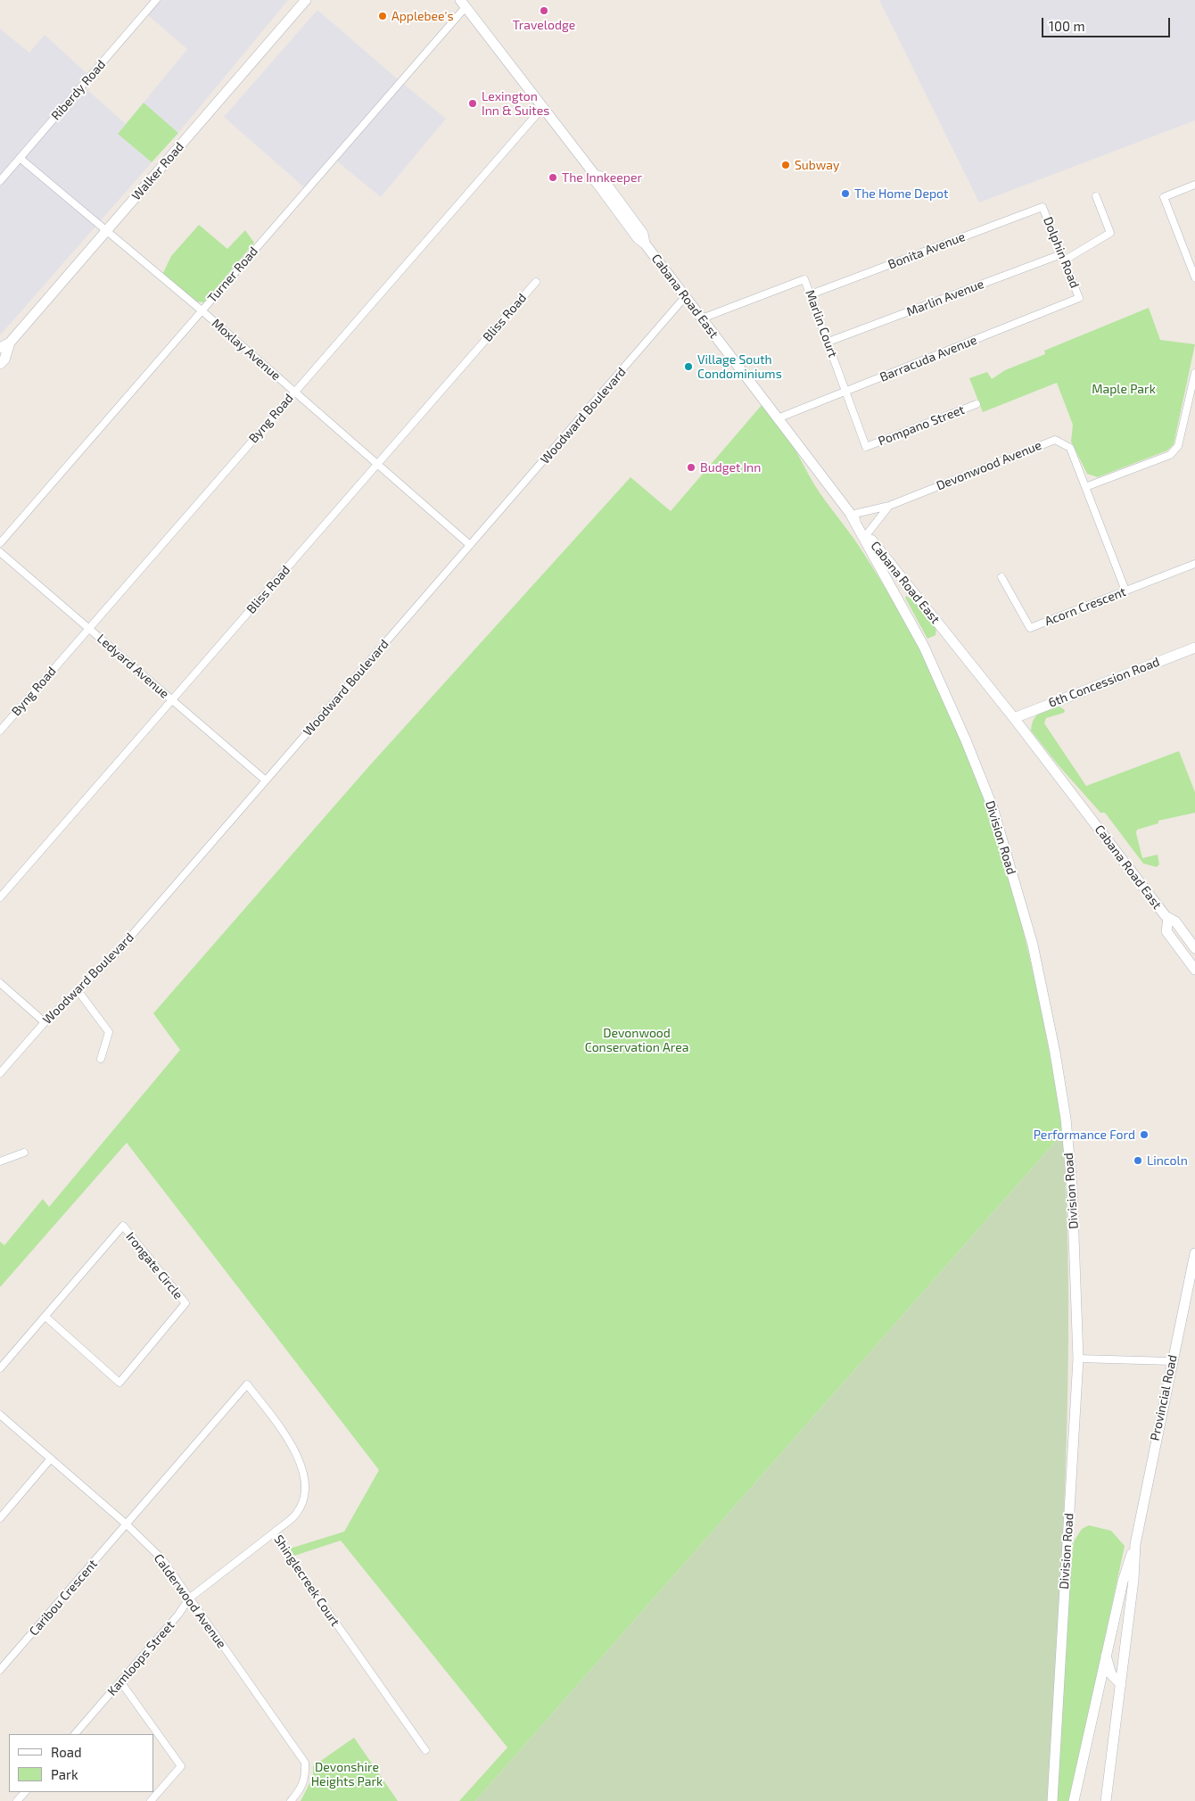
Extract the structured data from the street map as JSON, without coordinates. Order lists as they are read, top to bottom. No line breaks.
{"streets":{"main road":["Walker Road","Cabana Road East","6th Concession Road","Division Road","Provincial Road"],"street":["Riberdy Road","Bonita Avenue","Dolphin Road","Turner Road","Marlin Avenue","Bliss Road","Marlin Court","Moxlay Avenue","Barracuda Avenue","Woodward Boulevard","Byng Road","Pompano Street","Devonwood Avenue","Acorn Crescent","Ledyard Avenue","Irongate Circle","Shinglecreek Court","Caribou Crescent","Calderwood Avenue","Kamloops Street"]},"crossings":[["Riberdy Road","Moxlay Avenue"],["Walker Road","Moxlay Avenue"],["Bonita Avenue","Dolphin Road"],["Bonita Avenue","Marlin Court"],["Dolphin Road","Marlin Avenue"],["Dolphin Road","Barracuda Avenue"],["Turner Road","Cabana Road East"],["Turner Road","Moxlay Avenue"],["Cabana Road East","Marlin Court"],["Cabana Road East","Barracuda Avenue"],["Cabana Road East","Woodward Boulevard"],["Cabana Road East","Byng Road"],["Cabana Road East","Devonwood Avenue"],["Cabana Road East","6th Concession Road"],["Cabana Road East","Division Road"],["Marlin Avenue","Marlin Court"],["Bliss Road","Moxlay Avenue"],["Bliss Road","Ledyard Avenue"],["Marlin Court","Barracuda Avenue"],["Marlin Court","Pompano Street"],["Moxlay Avenue","Woodward Boulevard"],["Moxlay Avenue","Byng Road"],["Woodward Boulevard","Ledyard Avenue"],["Byng Road","Ledyard Avenue"],["Devonwood Avenue","Acorn Crescent"],["Devonwood Avenue","Division Road"],["Shinglecreek Court","Caribou Crescent"],["Shinglecreek Court","Calderwood Avenue"],["Shinglecreek Court","Kamloops Street"],["Caribou Crescent","Calderwood Avenue"],["Calderwood Avenue","Kamloops Street"]],"parks":["Maple Park","Devonwood Conservation Area","Devonshire Heights Park"],"places":["Travelodge","Applebee's","Lexington Inn & Suites","Subway","The Innkeeper","The Home Depot","Village South Condominiums","Budget Inn","Performance Ford","Lincoln"],"legend":["Road","Park"],"scale_bar":"100 m"}
